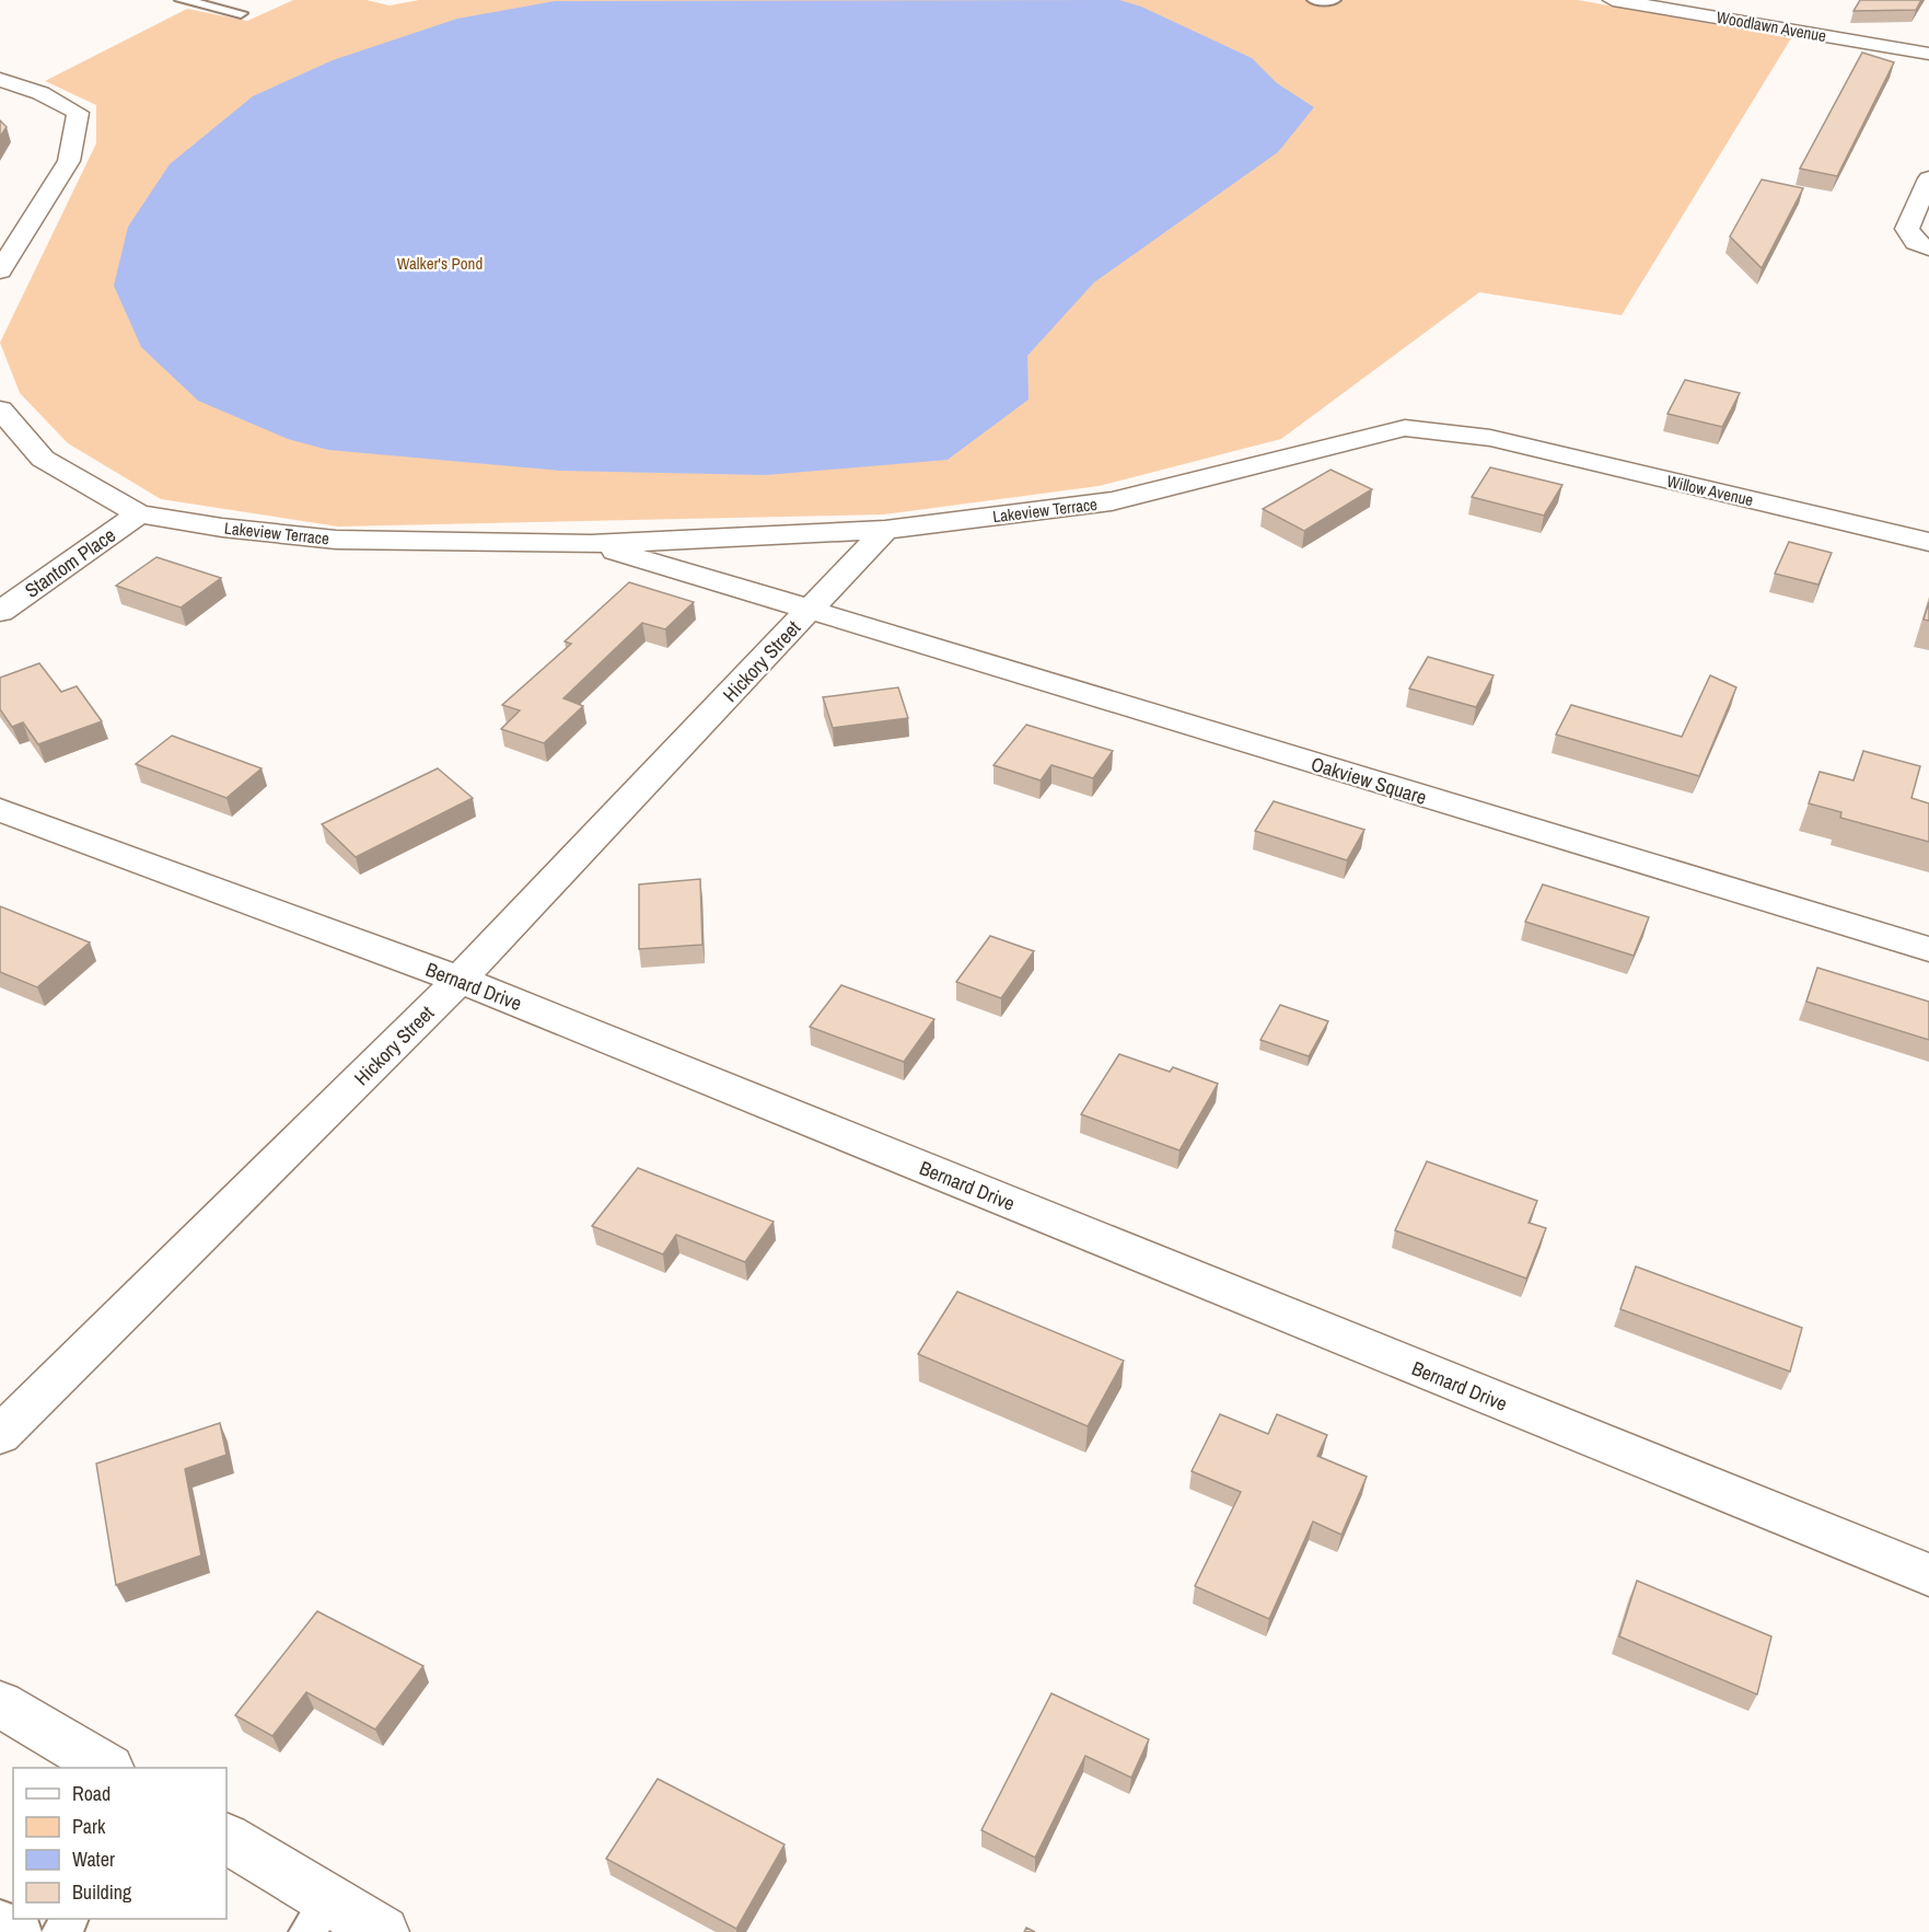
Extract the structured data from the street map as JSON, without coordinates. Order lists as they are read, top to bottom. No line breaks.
{"streets":{"street":["Woodlawn Avenue","Willow Avenue","Lakeview Terrace","Stantom Place","Hickory Street","Oakview Square","Bernard Drive"]},"crossings":[["Willow Avenue","Lakeview Terrace"],["Lakeview Terrace","Stantom Place"],["Lakeview Terrace","Hickory Street"],["Lakeview Terrace","Oakview Square"],["Hickory Street","Oakview Square"],["Hickory Street","Bernard Drive"]],"parks":["Walker's Pond"],"legend":["Road","Park","Water","Building"]}
